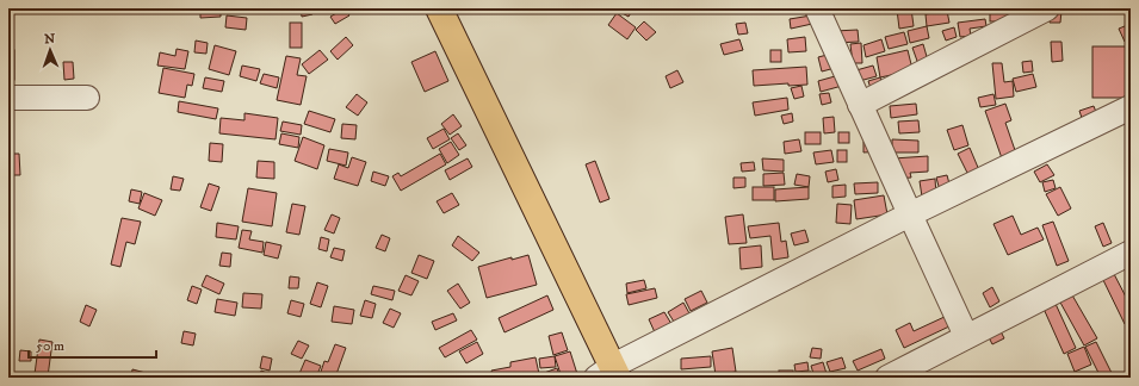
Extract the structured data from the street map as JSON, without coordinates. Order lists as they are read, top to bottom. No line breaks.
{"scale_bar":"50 m","north":"top"}
